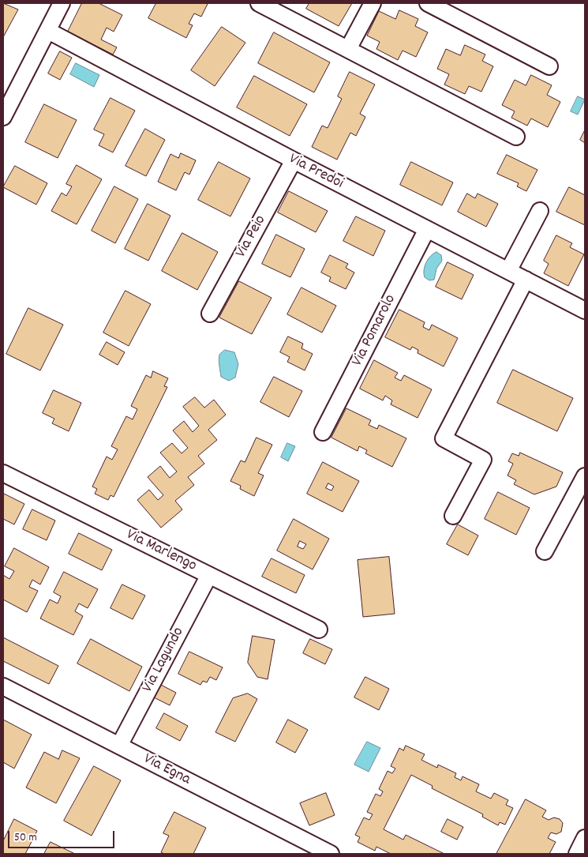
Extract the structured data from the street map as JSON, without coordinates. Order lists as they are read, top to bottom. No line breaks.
{"streets":{"street":["Via Predoi","Via Peio","Via Pomarolo","Via Marlengo","Via Lagundo","Via Egna"]},"crossings":[["Via Predoi","Via Peio"],["Via Predoi","Via Pomarolo"],["Via Marlengo","Via Lagundo"],["Via Lagundo","Via Egna"]],"scale_bar":"50 m"}
